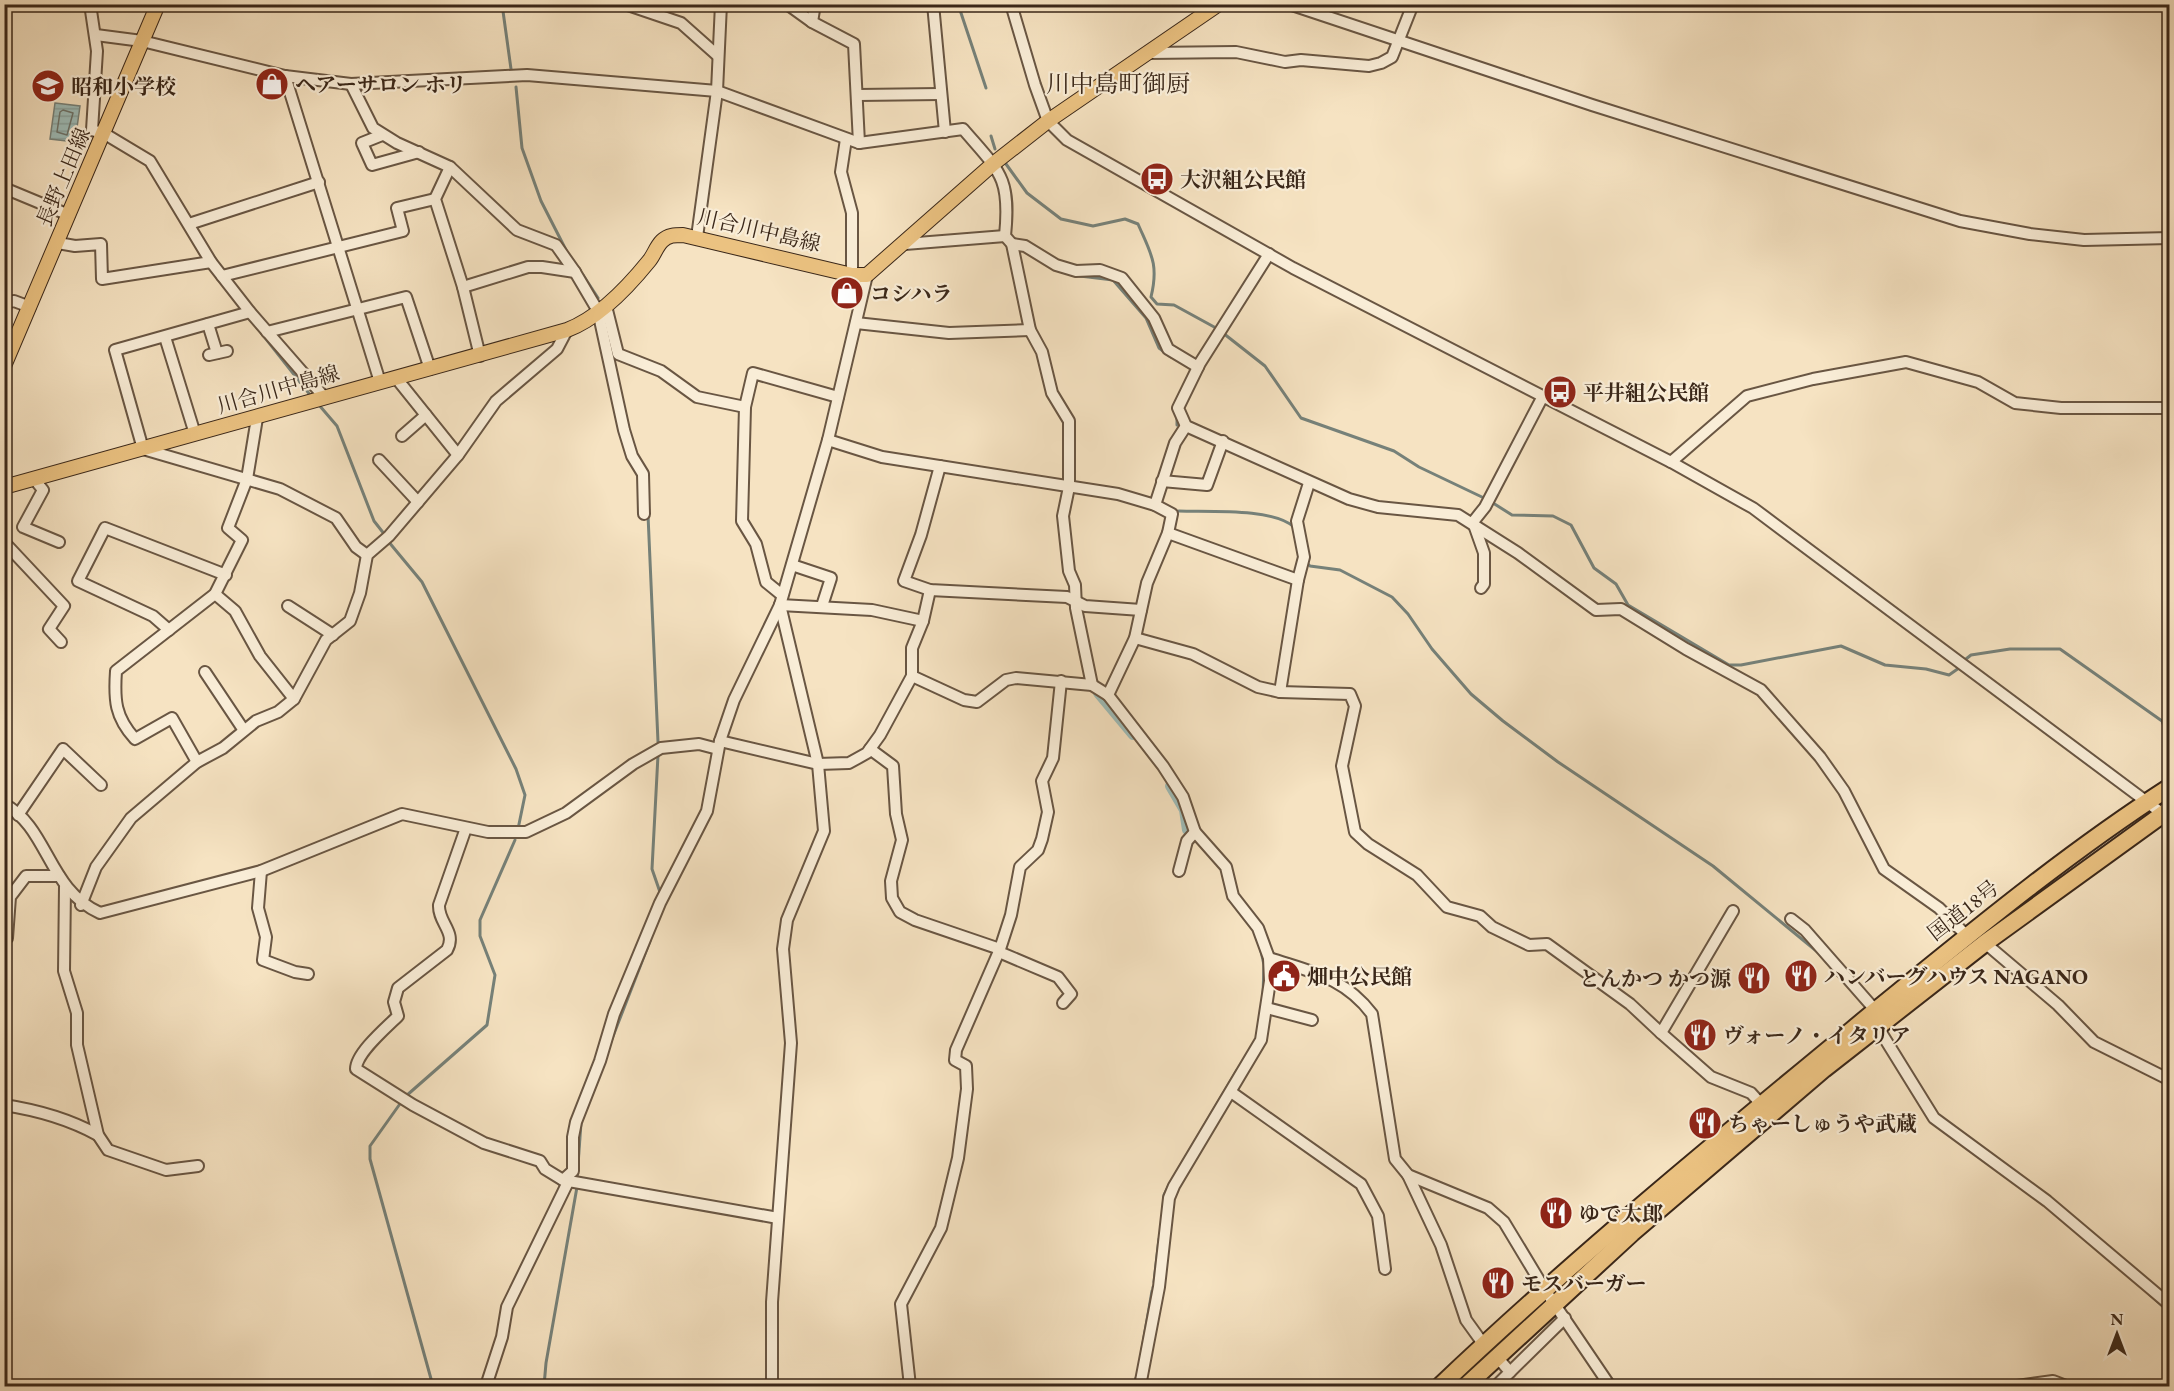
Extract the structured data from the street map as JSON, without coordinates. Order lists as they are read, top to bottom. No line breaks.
{"streets":{"highway":["国道18号"],"main road":["長野上田線","川合川中島線"]},"districts":["川中島町御厨"],"places":{"shop":["ヘアーサロン ホリ","コシハラ"],"school or university":["昭和小学校"],"bus stop":["大沢組公民館","平井組公民館"],"public building":["畑中公民館"],"restaurant":["ハンバーグハウス NAGANO","とんかつ かつ源","ヴォーノ・イタリア","ちゃーしゅうや武蔵","ゆで太郎","モスバーガー"]},"north":"top"}
